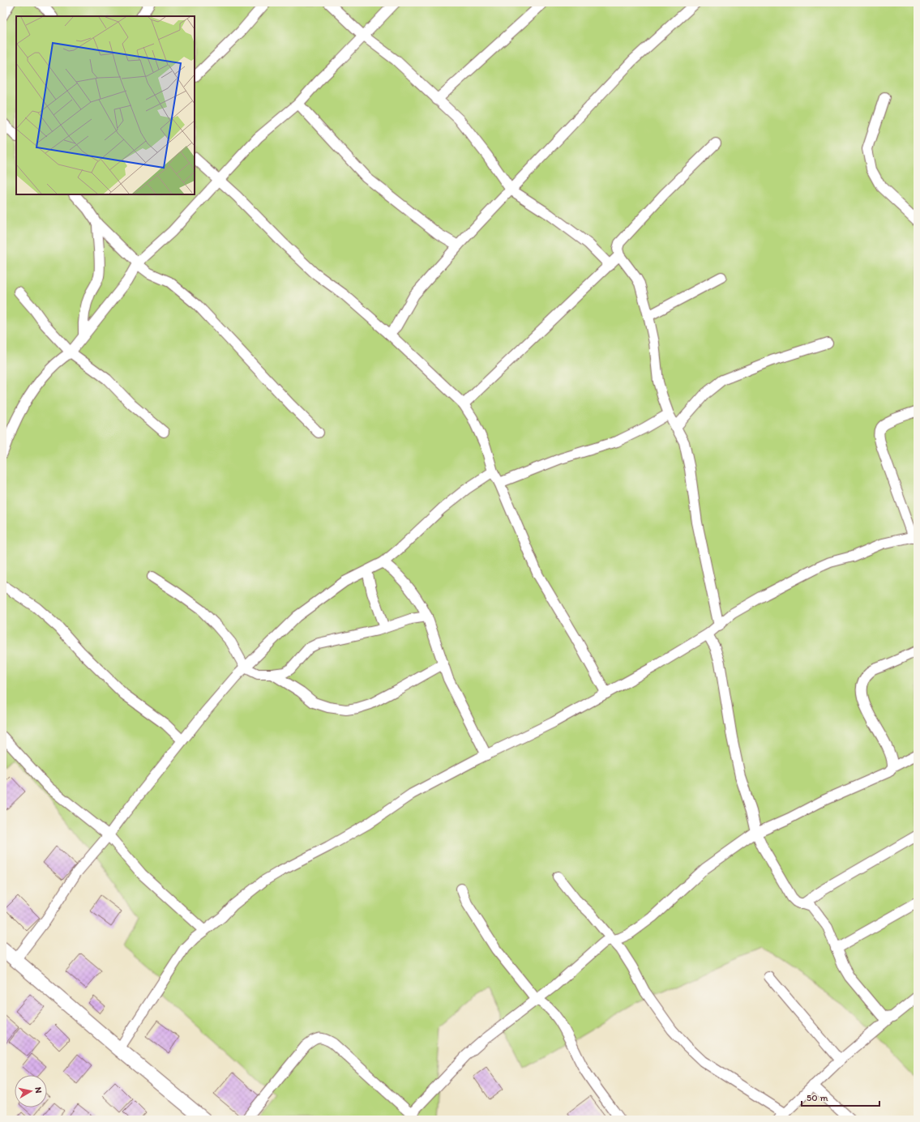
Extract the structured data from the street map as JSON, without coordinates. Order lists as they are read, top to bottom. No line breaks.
{"scale_bar":"50 m","north":"right"}
